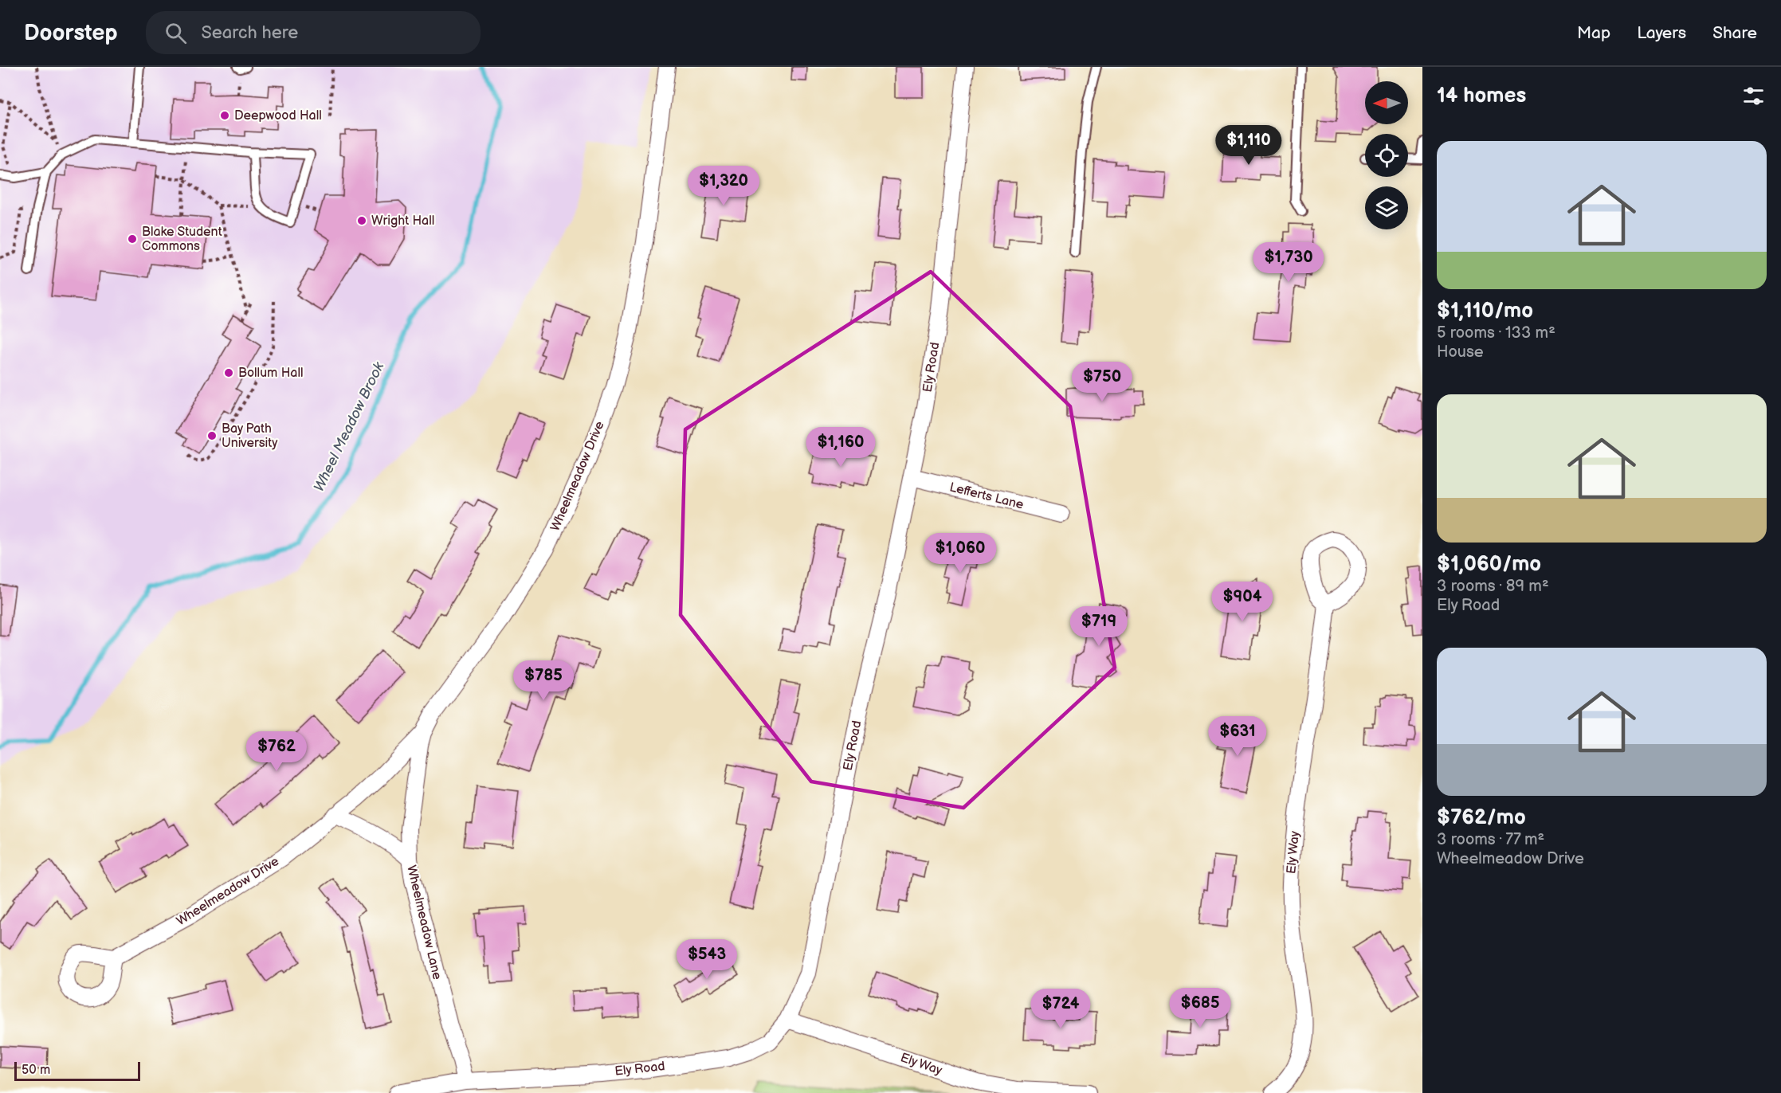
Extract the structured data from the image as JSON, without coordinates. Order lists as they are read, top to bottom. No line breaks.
{"streets":{"street":["Ely Road","Wheelmeadow Drive","Lefferts Lane","Ely Way","Wheelmeadow Lane"]},"crossings":[["Ely Road","Lefferts Lane"],["Ely Road","Ely Way"],["Ely Road","Wheelmeadow Lane"],["Wheelmeadow Drive","Wheelmeadow Lane"]],"water":["Wheel Meadow Brook"],"places":["Deepwood Hall","Wright Hall","Blake Student Commons","Bollum Hall","Bay Path University"],"scale_bar":"50 m","north":"left","page":{"header":"Doorstep","search":"Search here","nav":["Map","Layers","Share"],"heading":"14 homes","list":[{"name":"$1,110/mo","note":"5 rooms · 133 m² · House"},{"name":"$1,060/mo","note":"3 rooms · 89 m² · Ely Road"},{"name":"$762/mo","note":"3 rooms · 77 m² · Wheelmeadow Drive"}],"price":["$1,110","$1,320","$1,730","$750","$1,160","$1,060","$904","$719","$785","$631","$762","$543","$685","$724"],"scale":"50 m"}}
